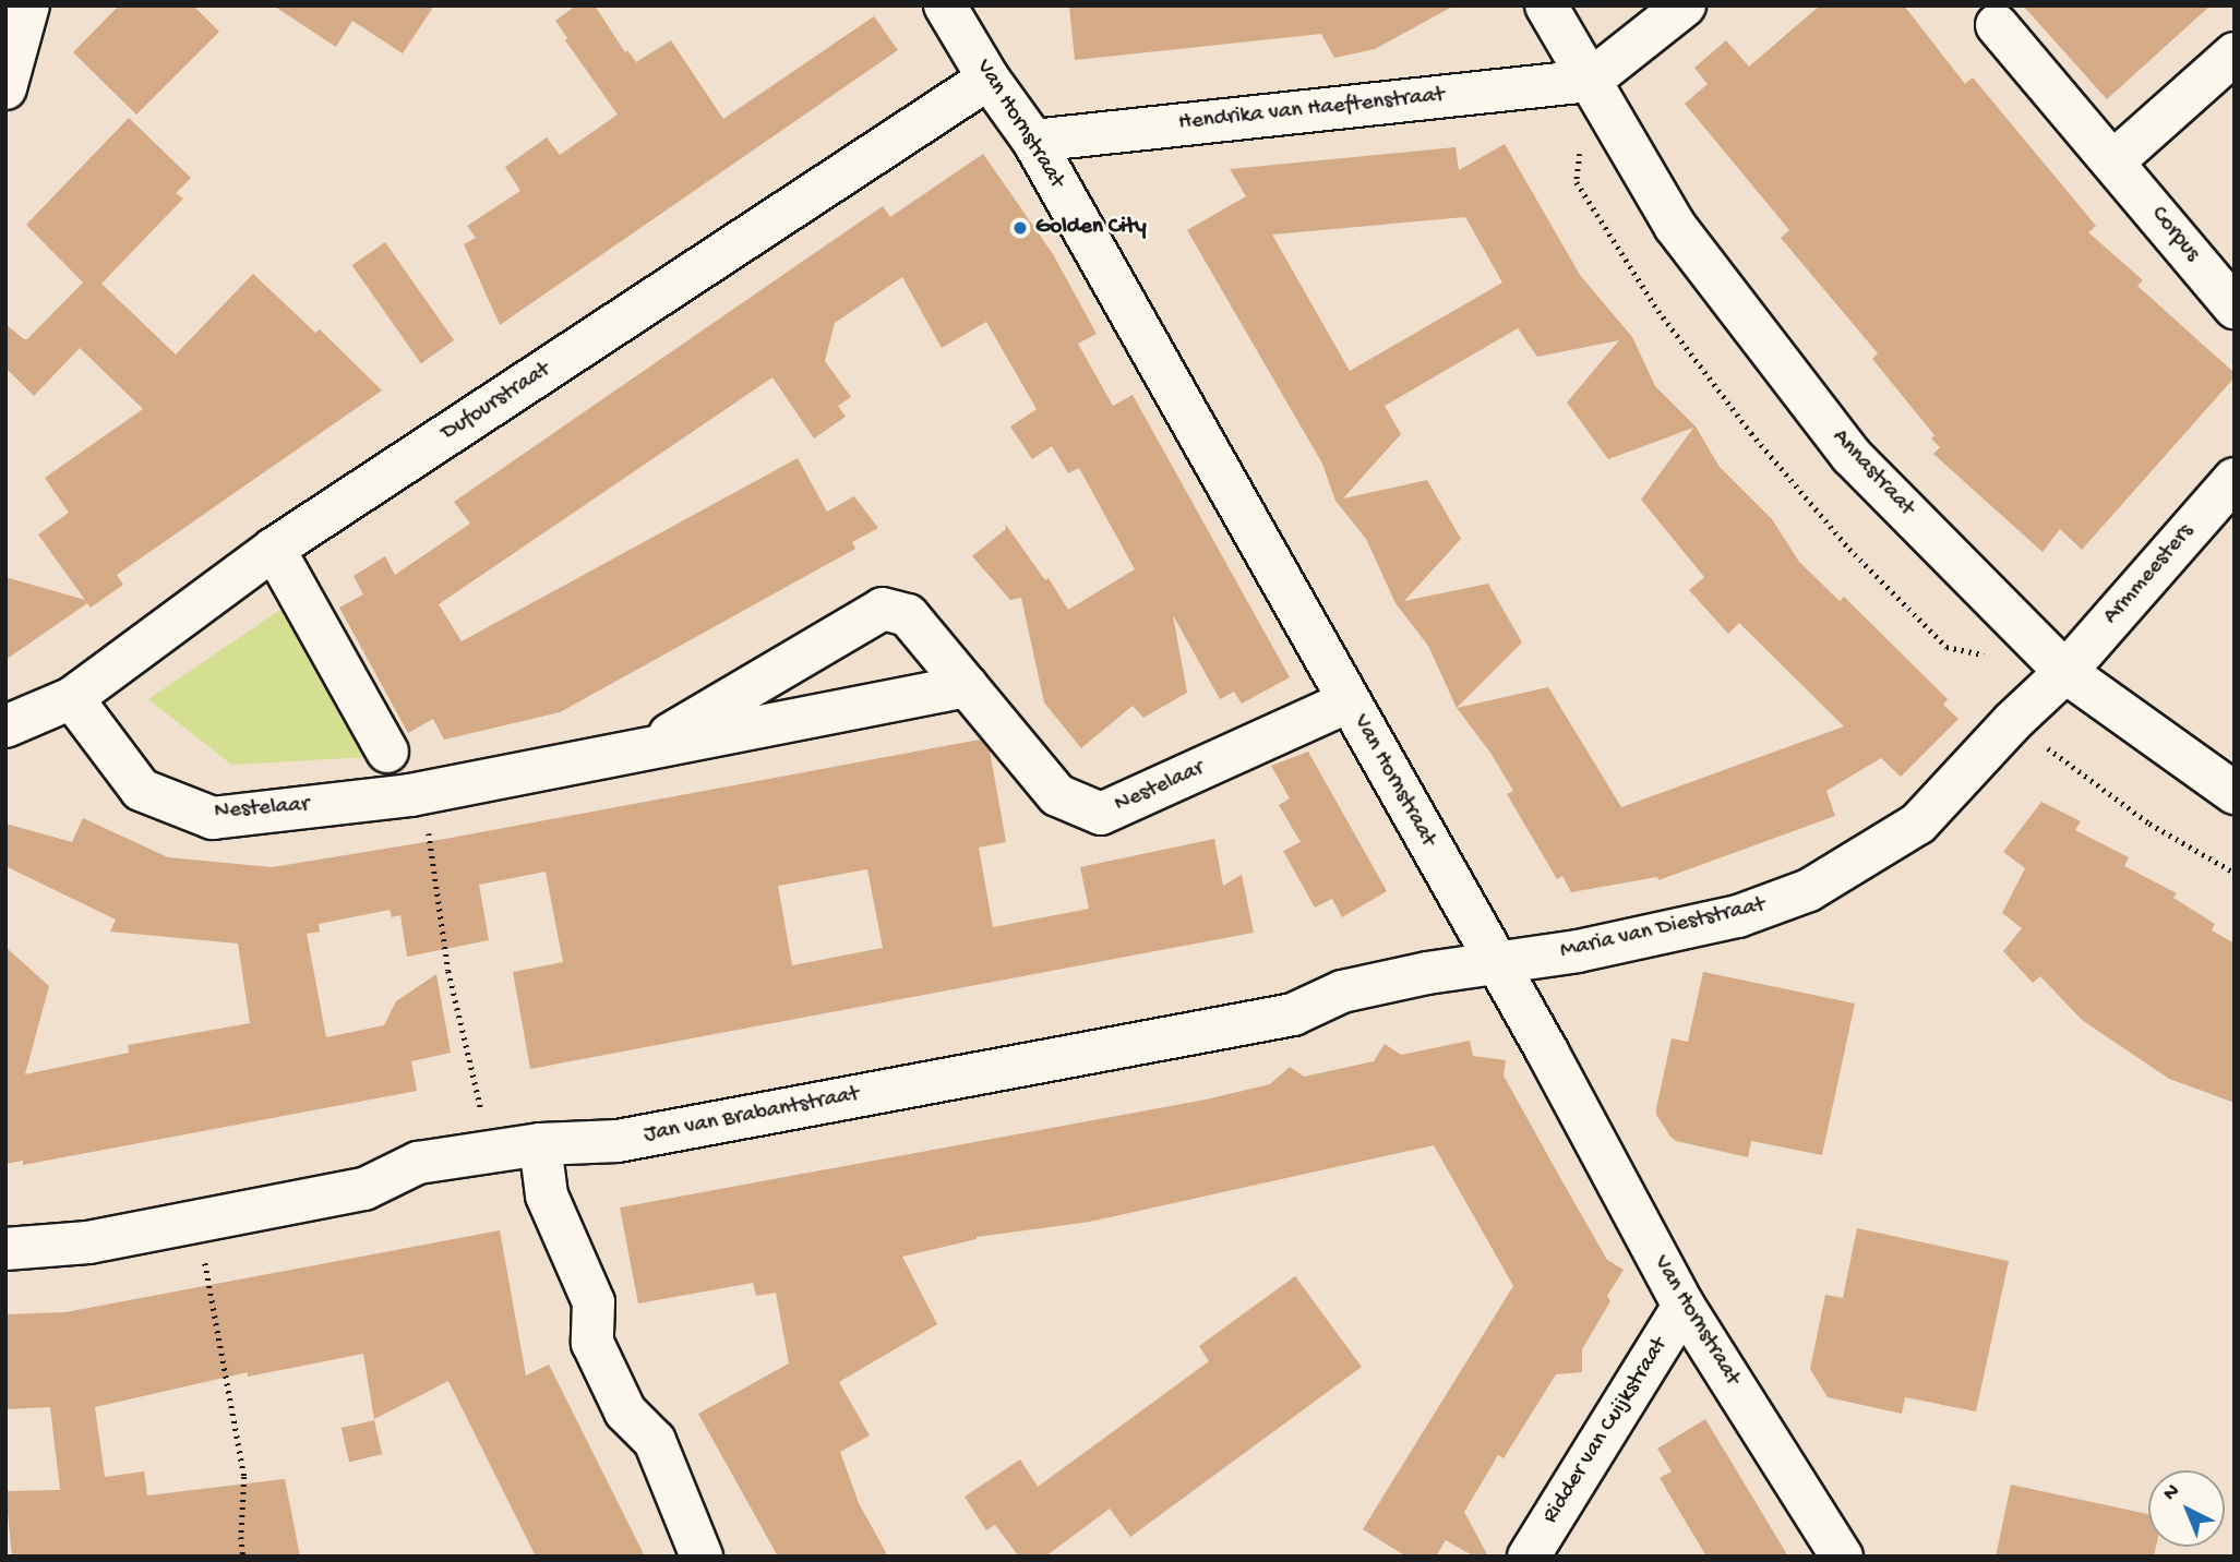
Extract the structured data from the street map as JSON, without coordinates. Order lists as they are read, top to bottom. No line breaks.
{"streets":{"street":["Hendrika van Haeftenstraat","Van Hornstraat","Corpus","Dufourstraat","Annastraat","Armmeesters","Nestelaar","Maria van Dieststraat","Jan van Brabantstraat","Ridder van Cuijkstraat"]},"crossings":[["Hendrika van Haeftenstraat","Van Hornstraat"],["Hendrika van Haeftenstraat","Annastraat"],["Van Hornstraat","Dufourstraat"],["Van Hornstraat","Nestelaar"],["Van Hornstraat","Maria van Dieststraat"],["Van Hornstraat","Jan van Brabantstraat"],["Van Hornstraat","Ridder van Cuijkstraat"],["Dufourstraat","Nestelaar"],["Annastraat","Armmeesters"],["Annastraat","Maria van Dieststraat"],["Armmeesters","Maria van Dieststraat"],["Maria van Dieststraat","Jan van Brabantstraat"]],"places":["Golden City"],"north":"top left"}
